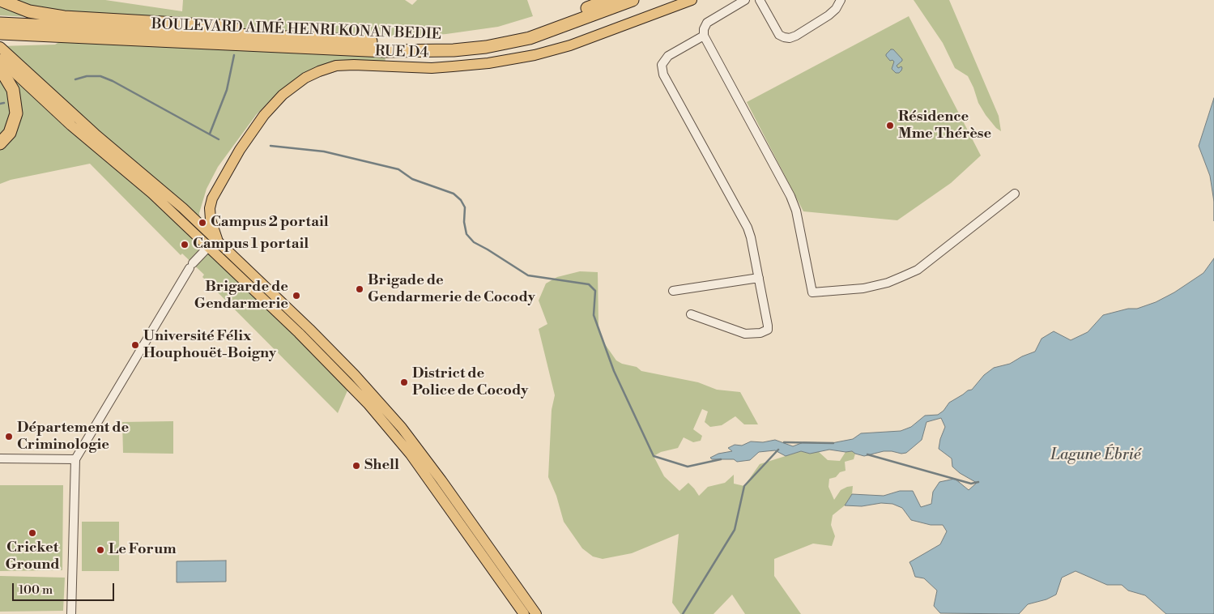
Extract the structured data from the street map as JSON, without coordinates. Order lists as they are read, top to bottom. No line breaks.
{"streets":{"highway":["BOULEVARD AIMÉ HENRI KONAN BEDIE"],"main road":["RUE D4"]},"water":["Lagune Ébrié"],"places":["Résidence Mme Thérèse","Campus 2 portail","Campus 1 portail","Brigade de Gendarmerie de Cocody","Brigarde de Gendarmerie","Université Félix Houphouët-Boigny","District de Police de Cocody","Département de Criminologie","Shell","Cricket Ground","Le Forum"],"scale_bar":"100 m"}
